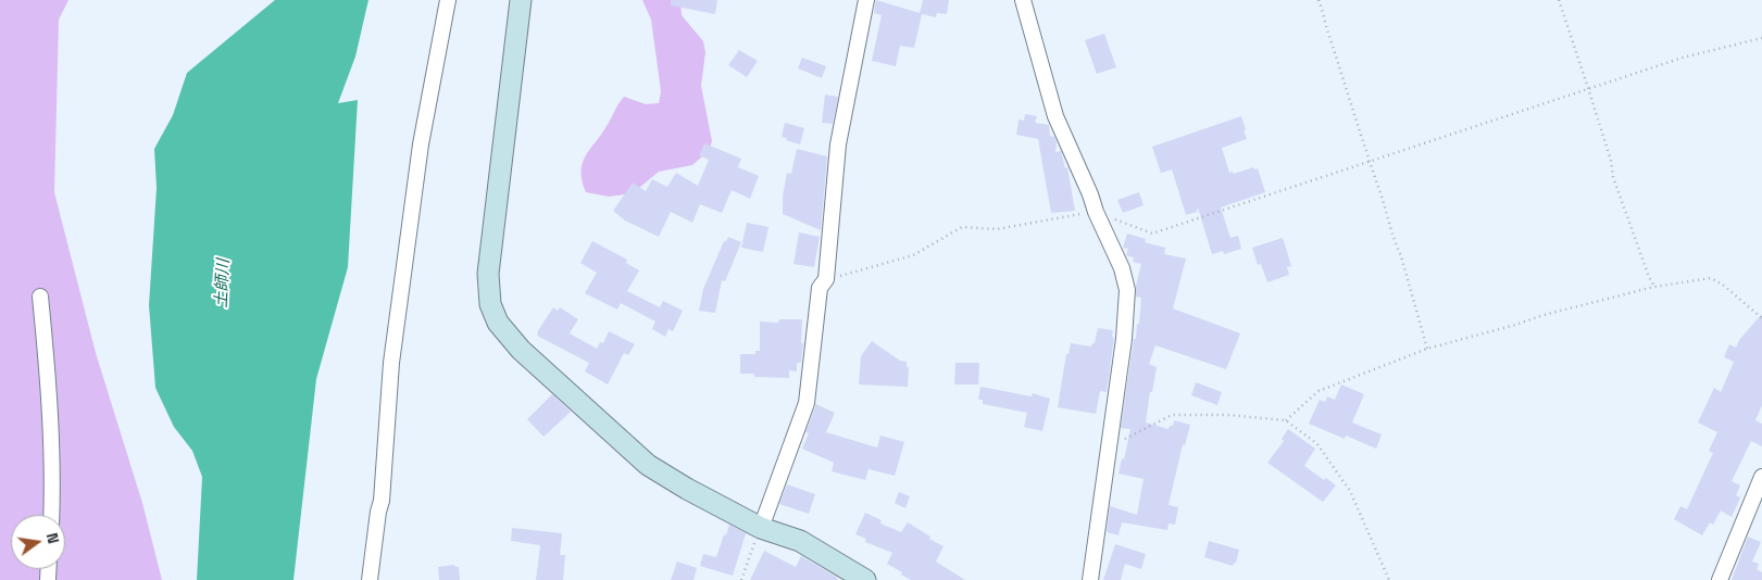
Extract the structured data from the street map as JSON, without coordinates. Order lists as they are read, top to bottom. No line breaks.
{"water":["土師川"],"north":"right"}
